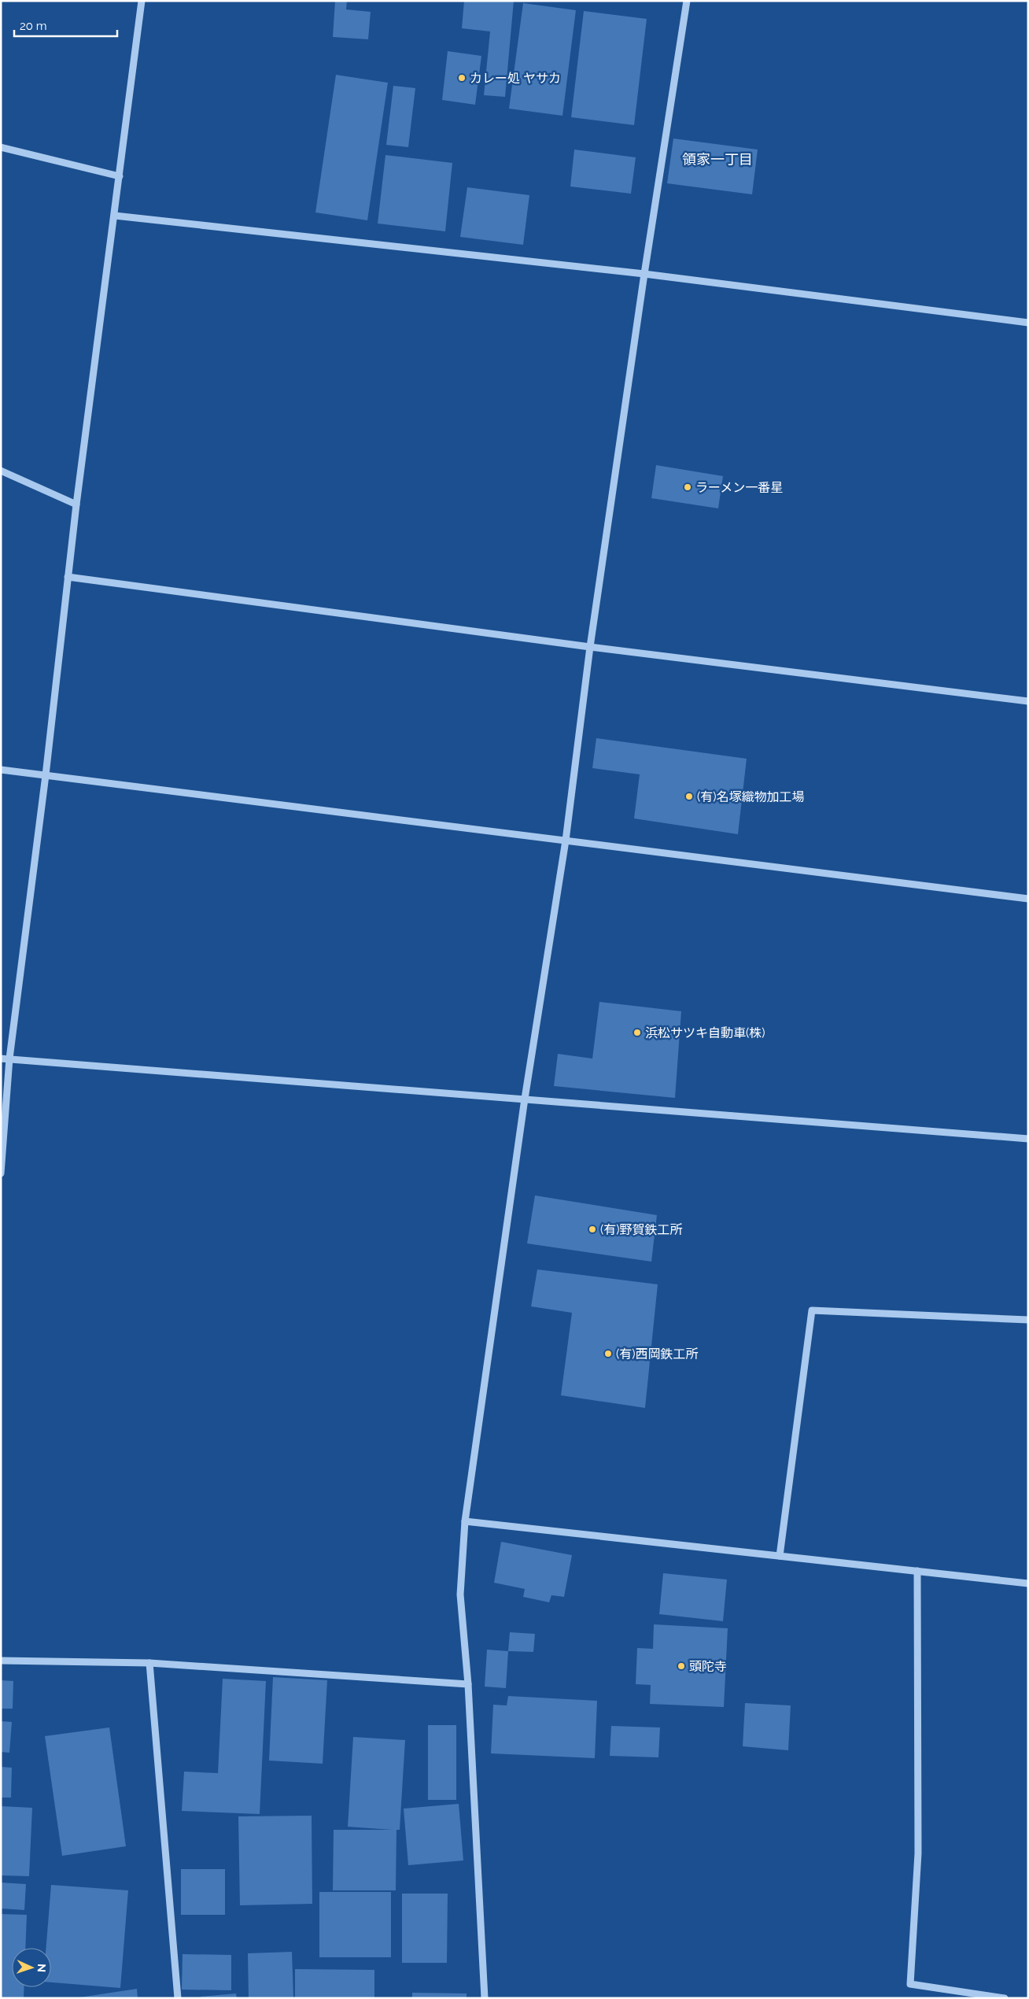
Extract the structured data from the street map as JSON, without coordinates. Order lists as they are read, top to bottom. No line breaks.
{"districts":["領家一丁目"],"places":["カレー処 ヤサカ","ラーメン一番星","(有)名塚織物加工場","浜松サツキ自動車(株)","(有)野賀鉄工所","(有)西岡鉄工所","頭陀寺"],"scale_bar":"20 m","north":"right"}
